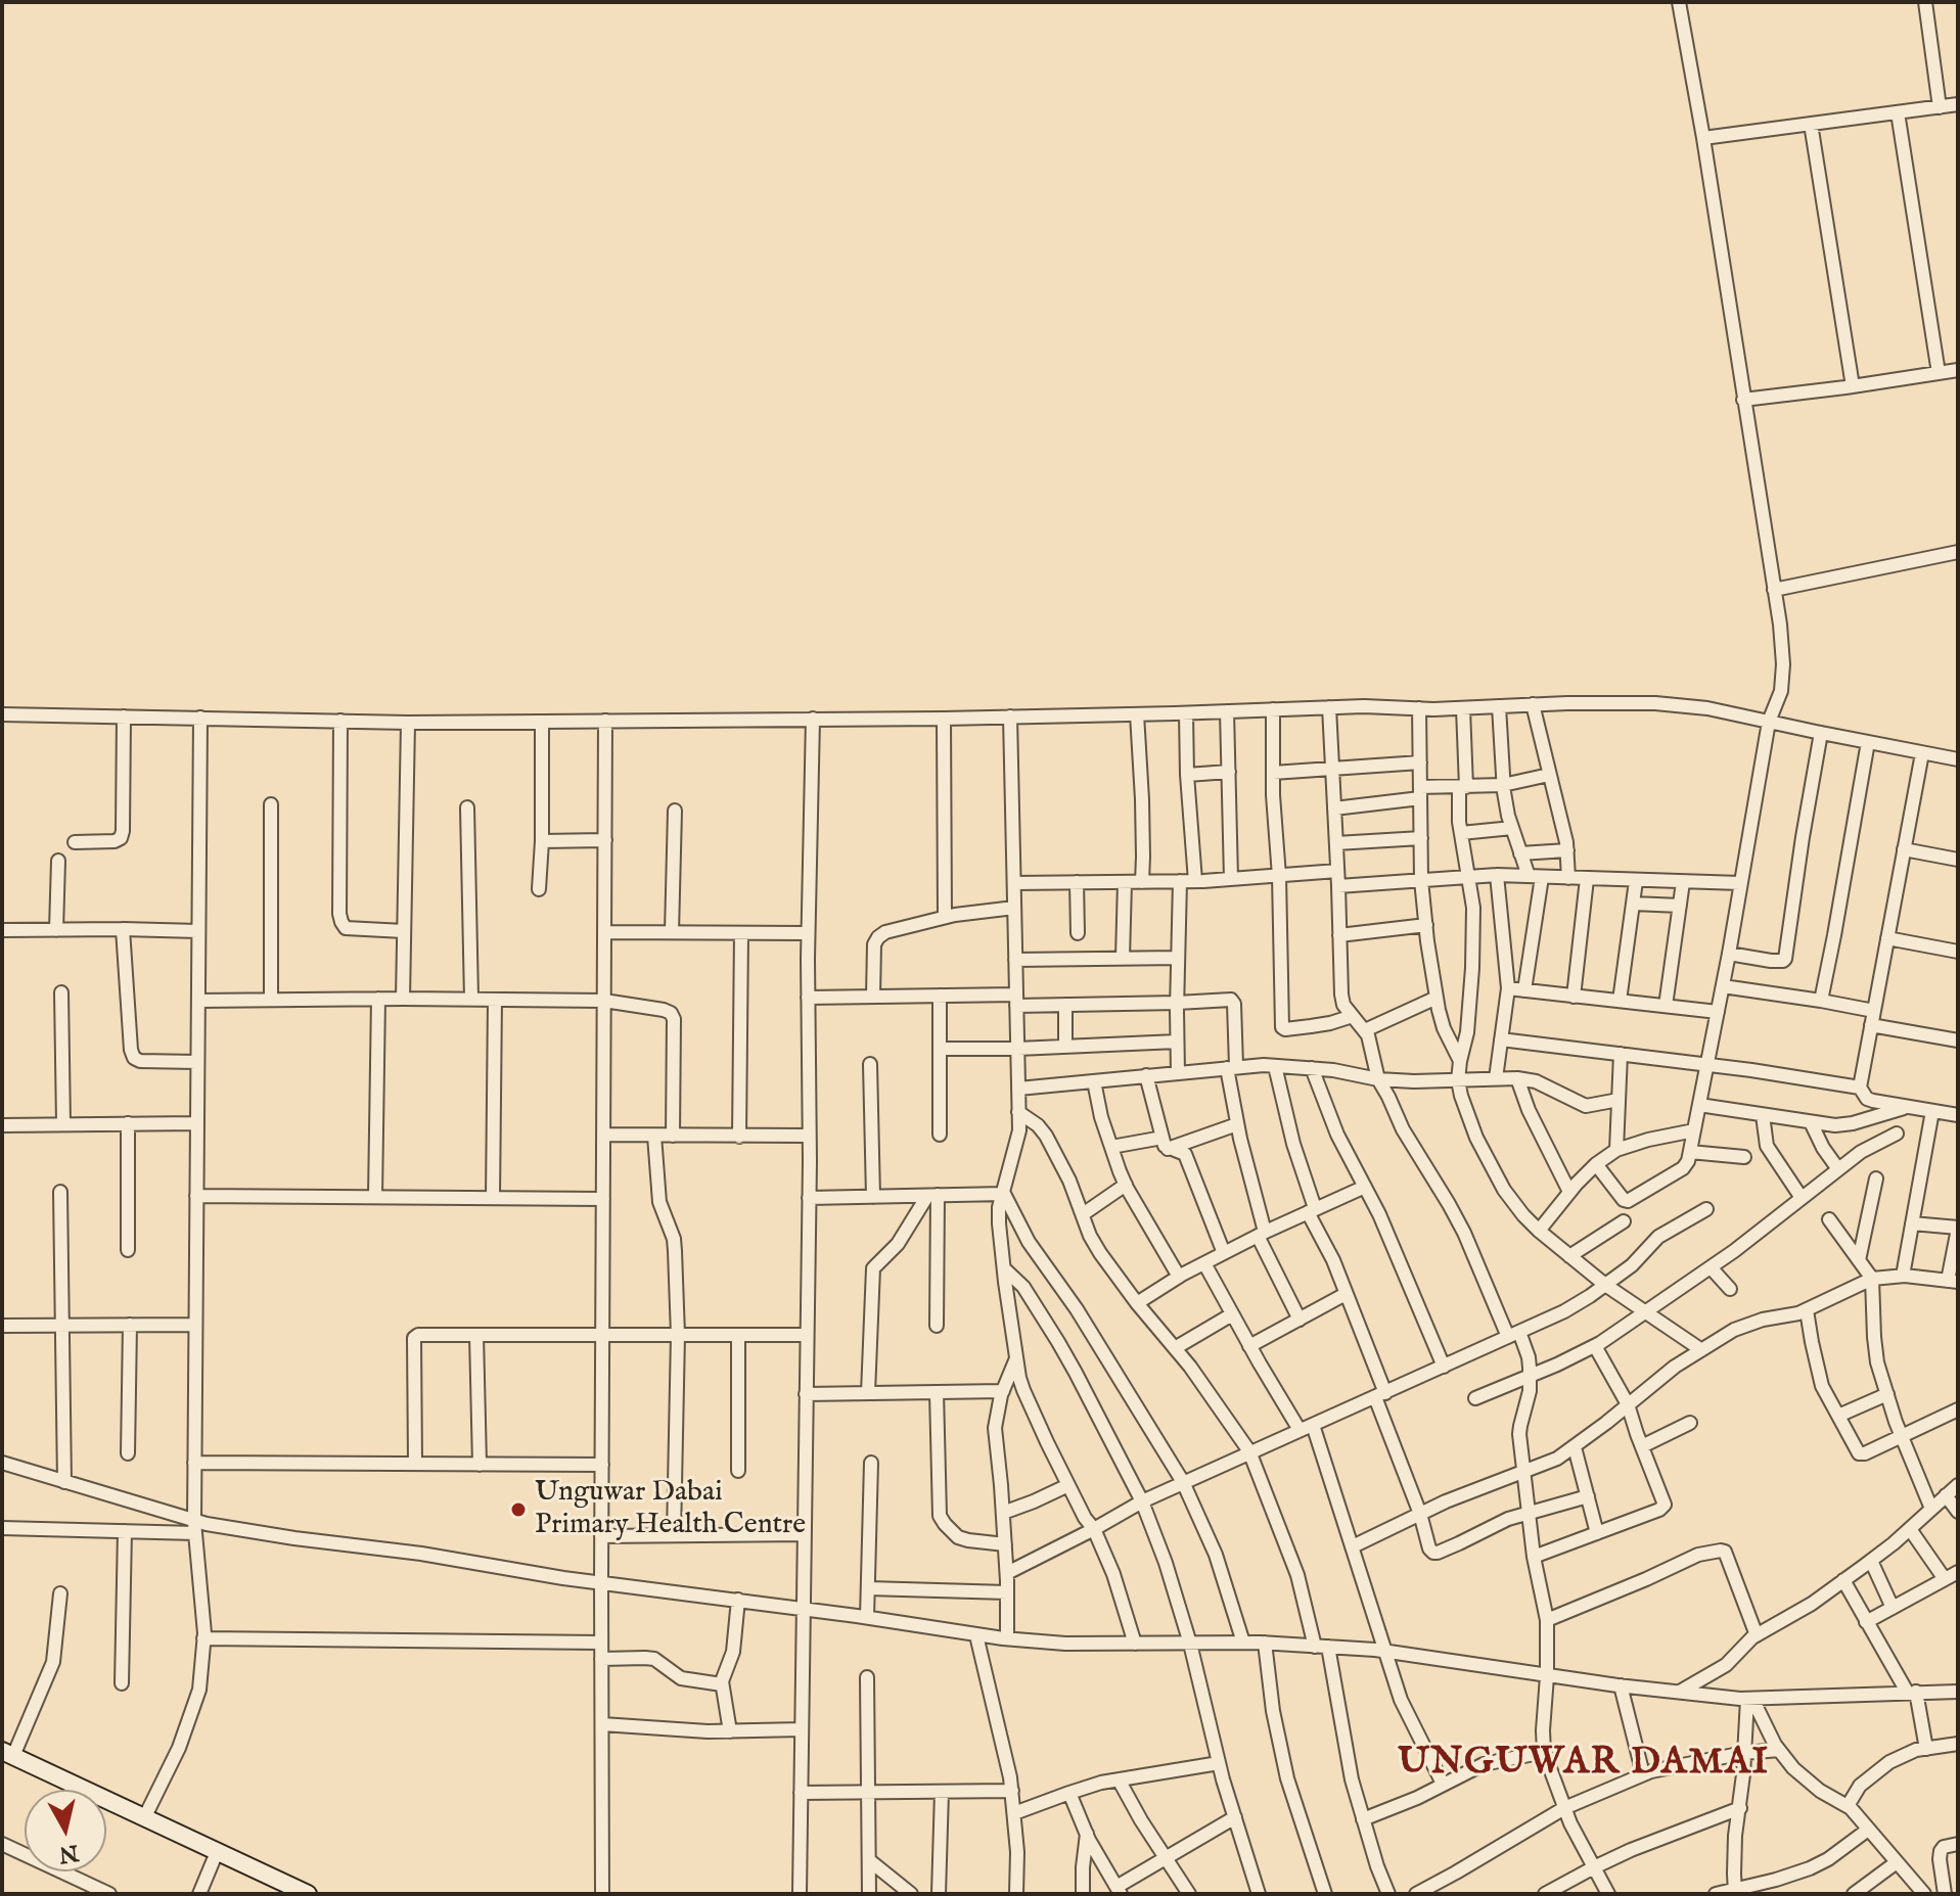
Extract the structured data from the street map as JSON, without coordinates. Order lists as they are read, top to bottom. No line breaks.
{"districts":["UNGUWAR DAMAI"],"places":["Unguwar Dabai Primary Health Centre"],"north":"bottom"}
